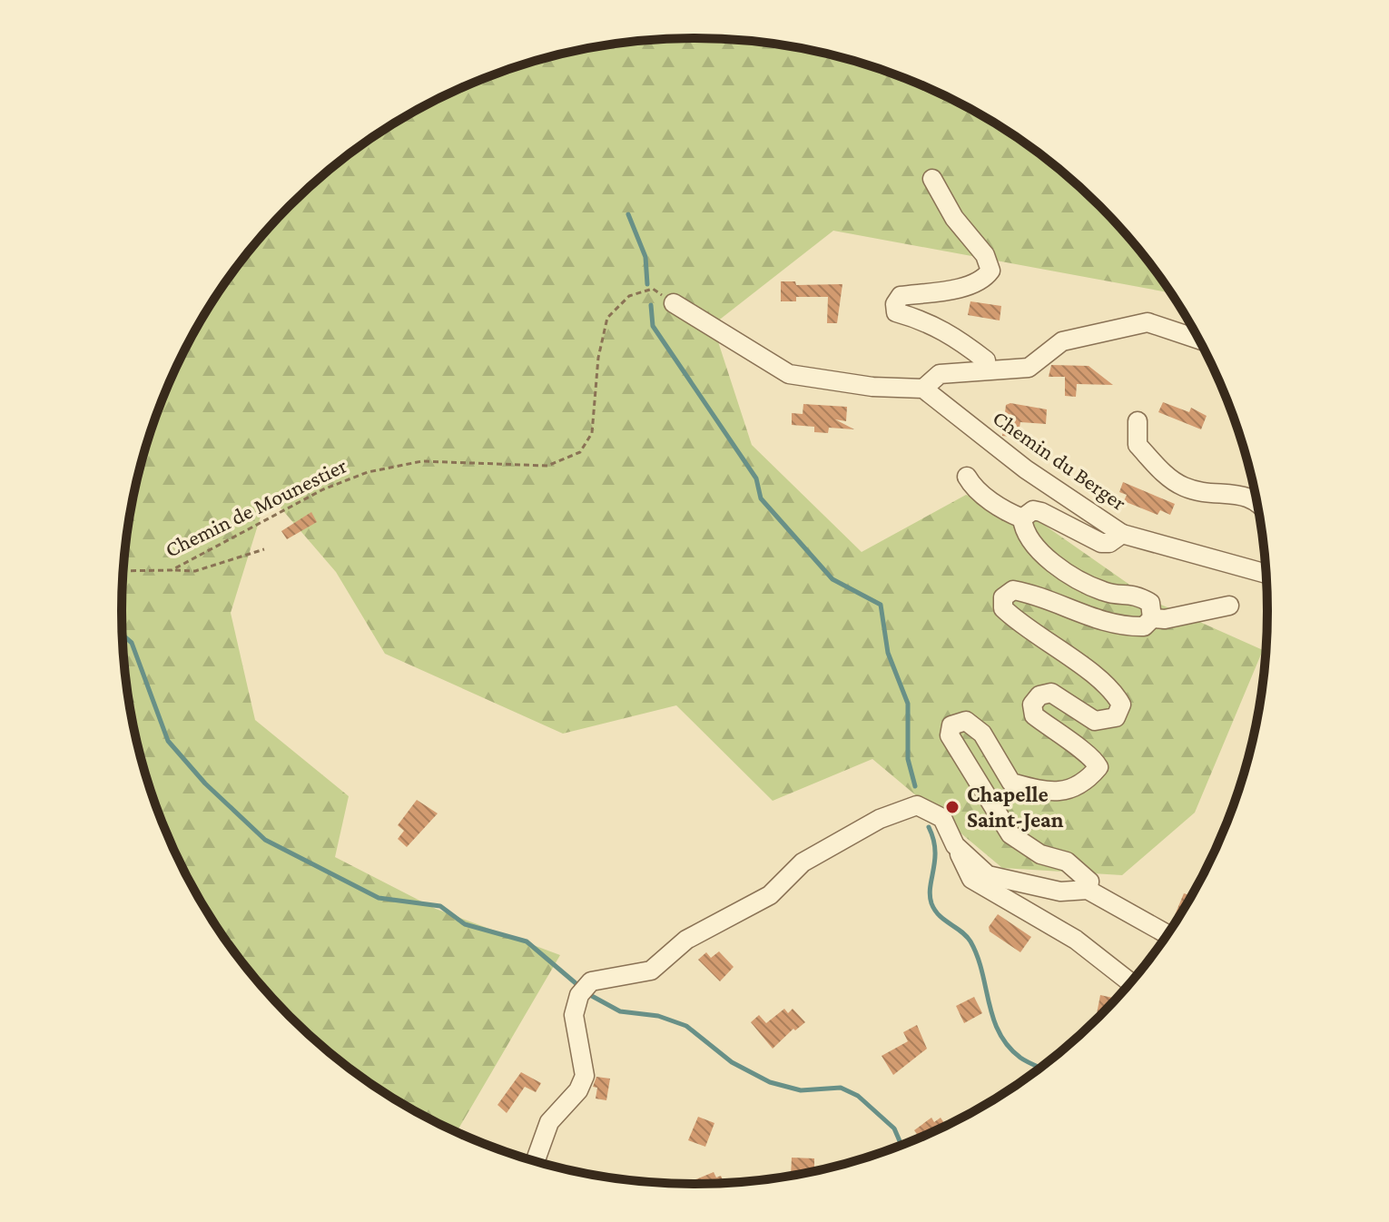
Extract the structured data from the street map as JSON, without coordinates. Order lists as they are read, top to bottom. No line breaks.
{"streets":{"street":["Chemin du Berger"],"path":["Chemin de Mounestier"]},"places":["Chapelle Saint-Jean"]}
